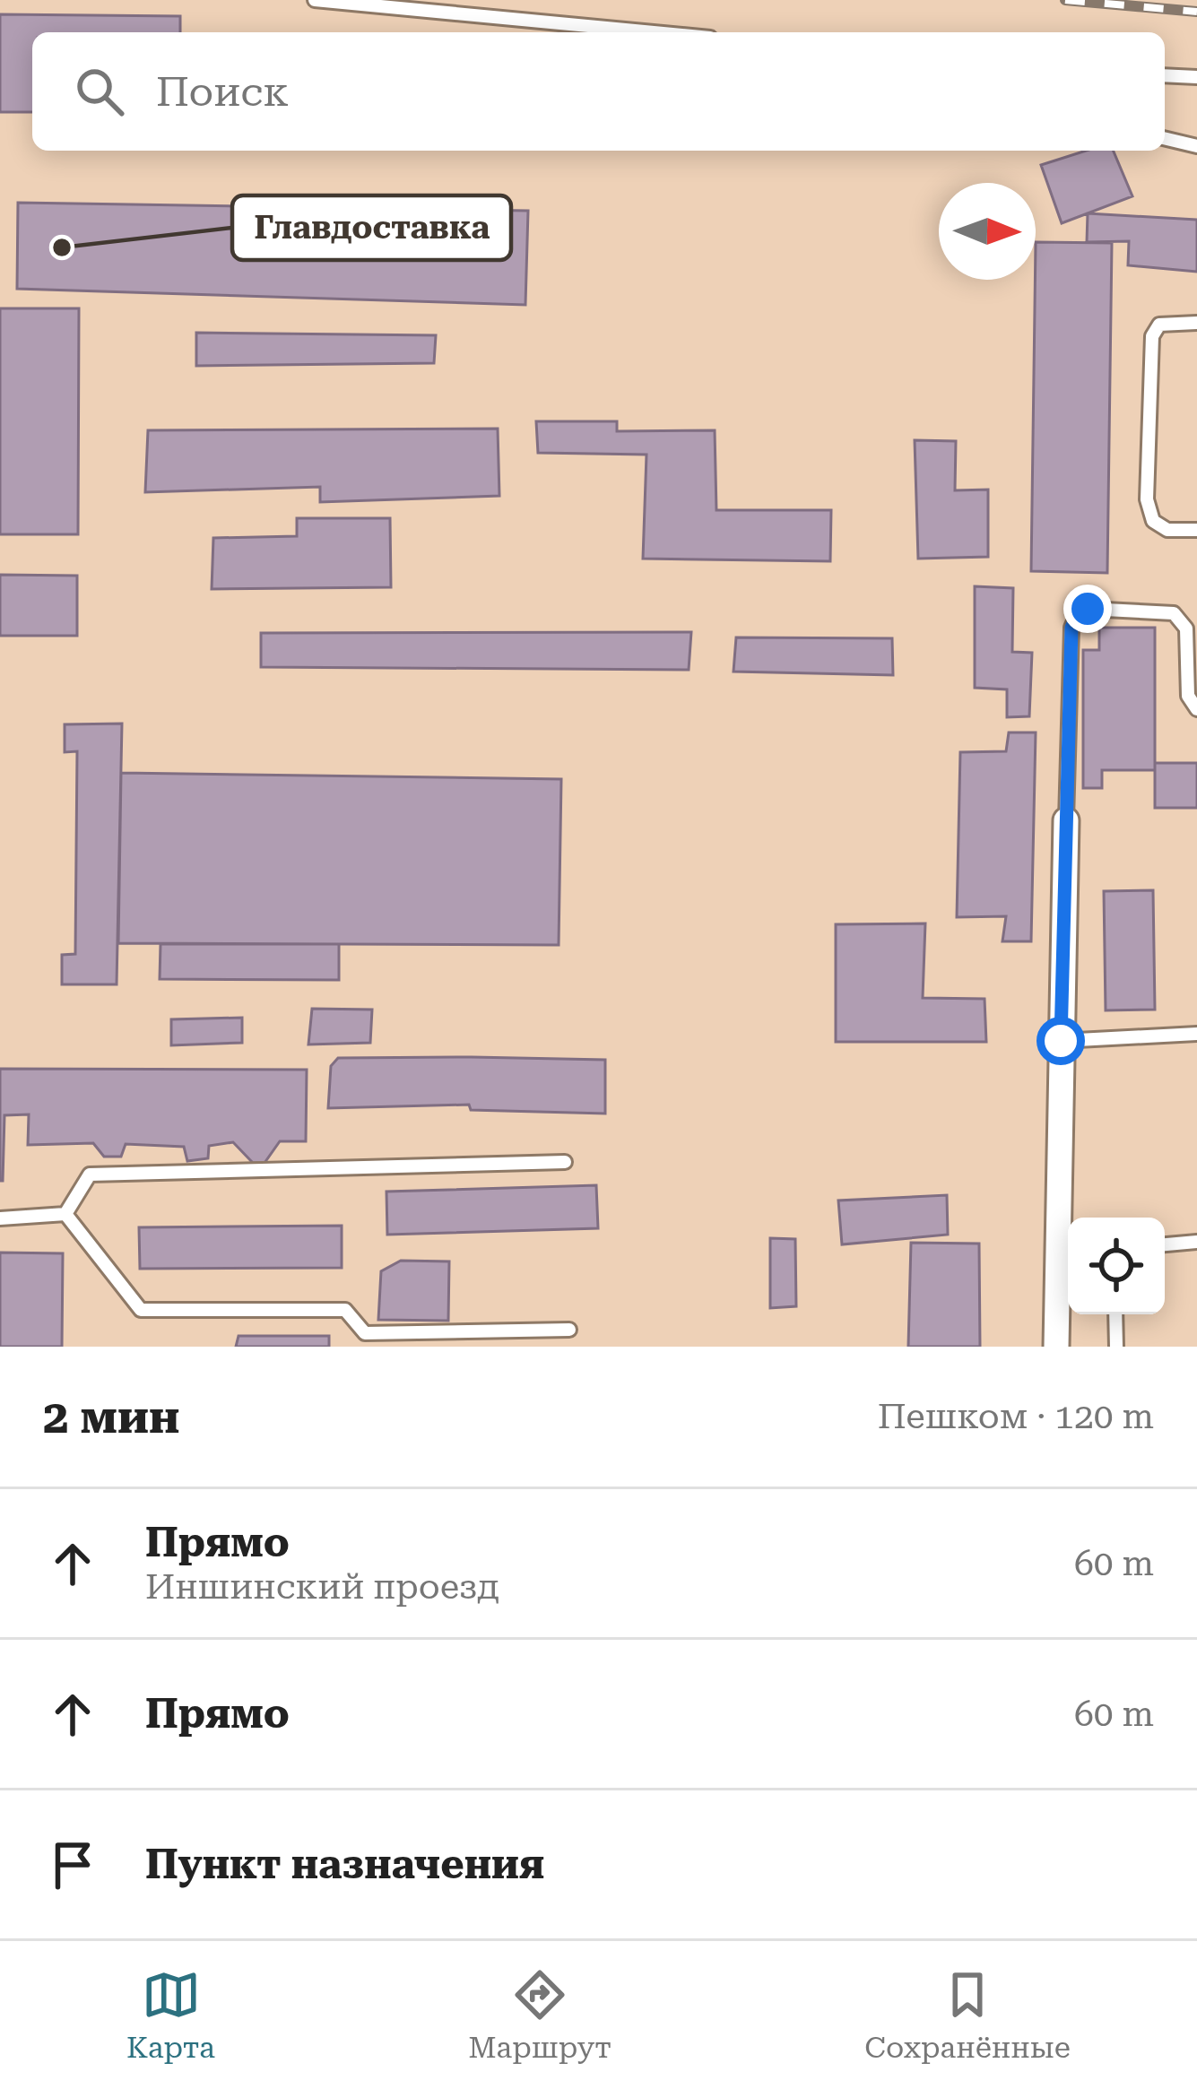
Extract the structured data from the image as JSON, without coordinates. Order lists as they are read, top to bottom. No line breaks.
{"places":["Главдоставка"],"north":"right","page":{"search":"Поиск","heading":["2 мин","Пешком · 120 m"],"list":[["Прямо","Иншинский проезд","60 m"],["Прямо","60 m"],"Пункт назначения"],"nav":["Карта","Маршрут","Сохранённые"]}}
